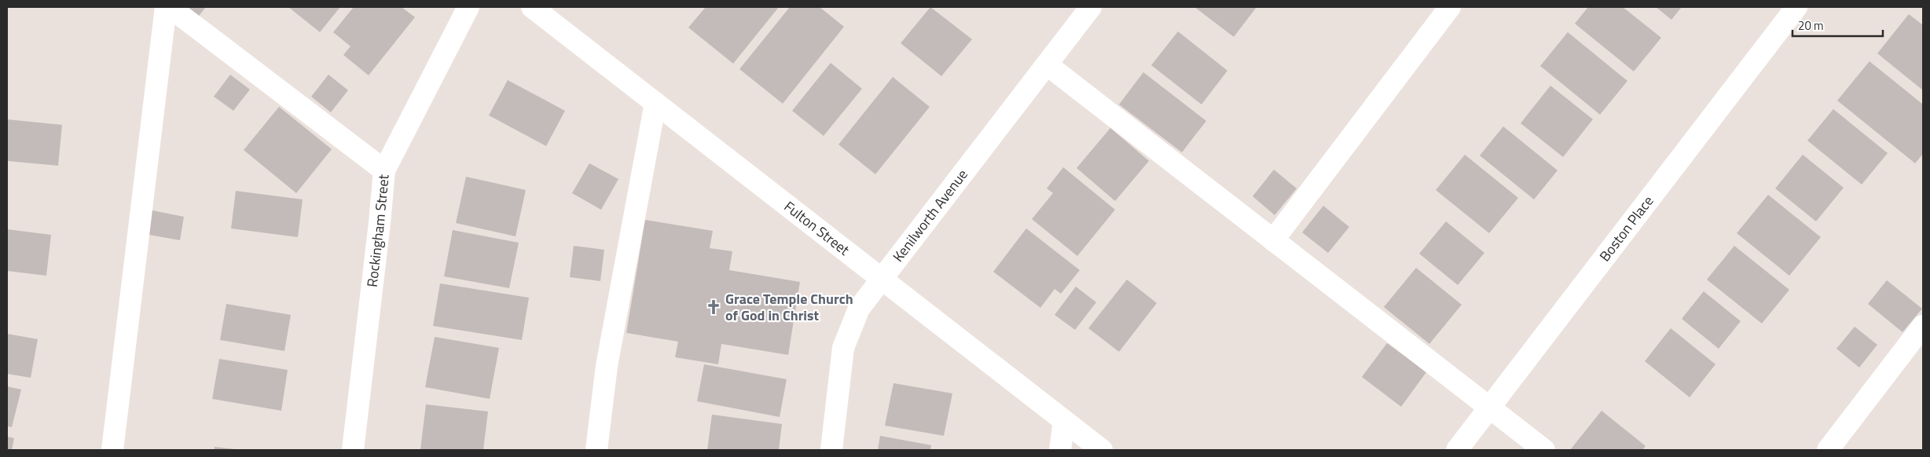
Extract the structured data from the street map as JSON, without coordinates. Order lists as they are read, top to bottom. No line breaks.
{"streets":{"street":["Kenilworth Avenue","Fulton Street","Boston Place","Rockingham Street"]},"crossings":[["Kenilworth Avenue","Fulton Street"]],"places":{"church":["Grace Temple Church of God in Christ"]},"scale_bar":"20 m"}
